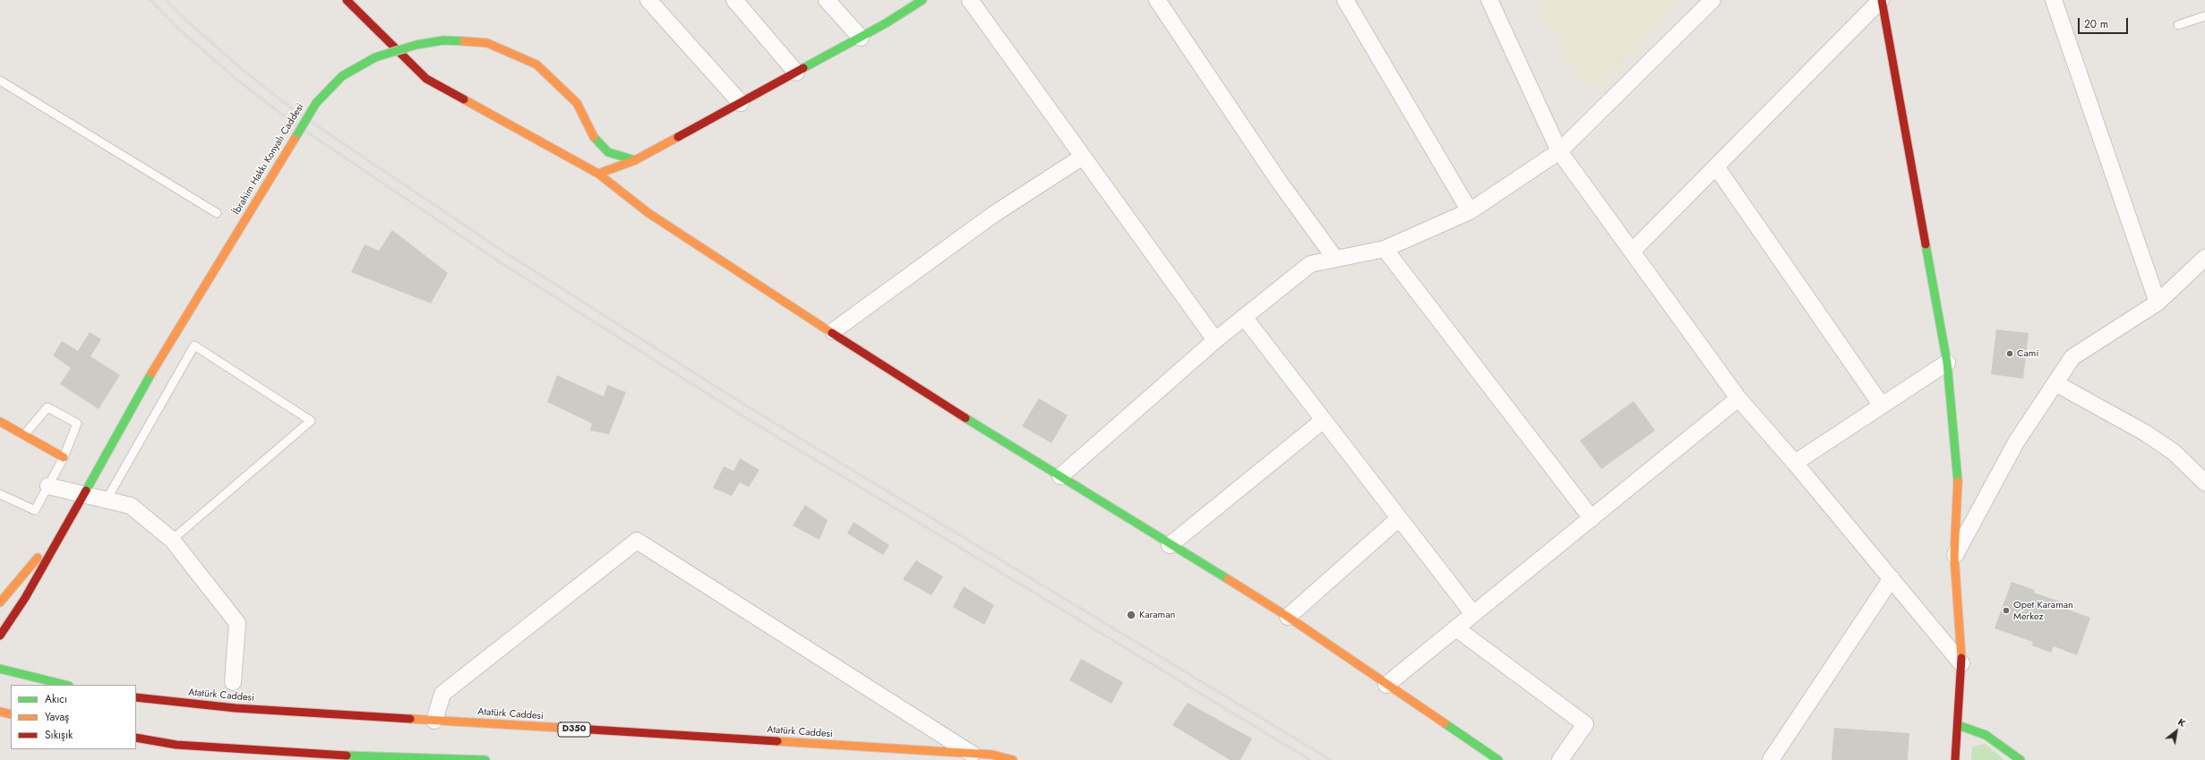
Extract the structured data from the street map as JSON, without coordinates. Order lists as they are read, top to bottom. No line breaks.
{"streets":{"main road":["İbrahim Hakkı Konyalı Caddesi","Atatürk Caddesi","D350"]},"places":["Cami","Opet Karaman Merkez","Karaman"],"legend":["Akıcı","Yavaş","Sıkışık"],"scale_bar":"20 m","north":"top right"}
